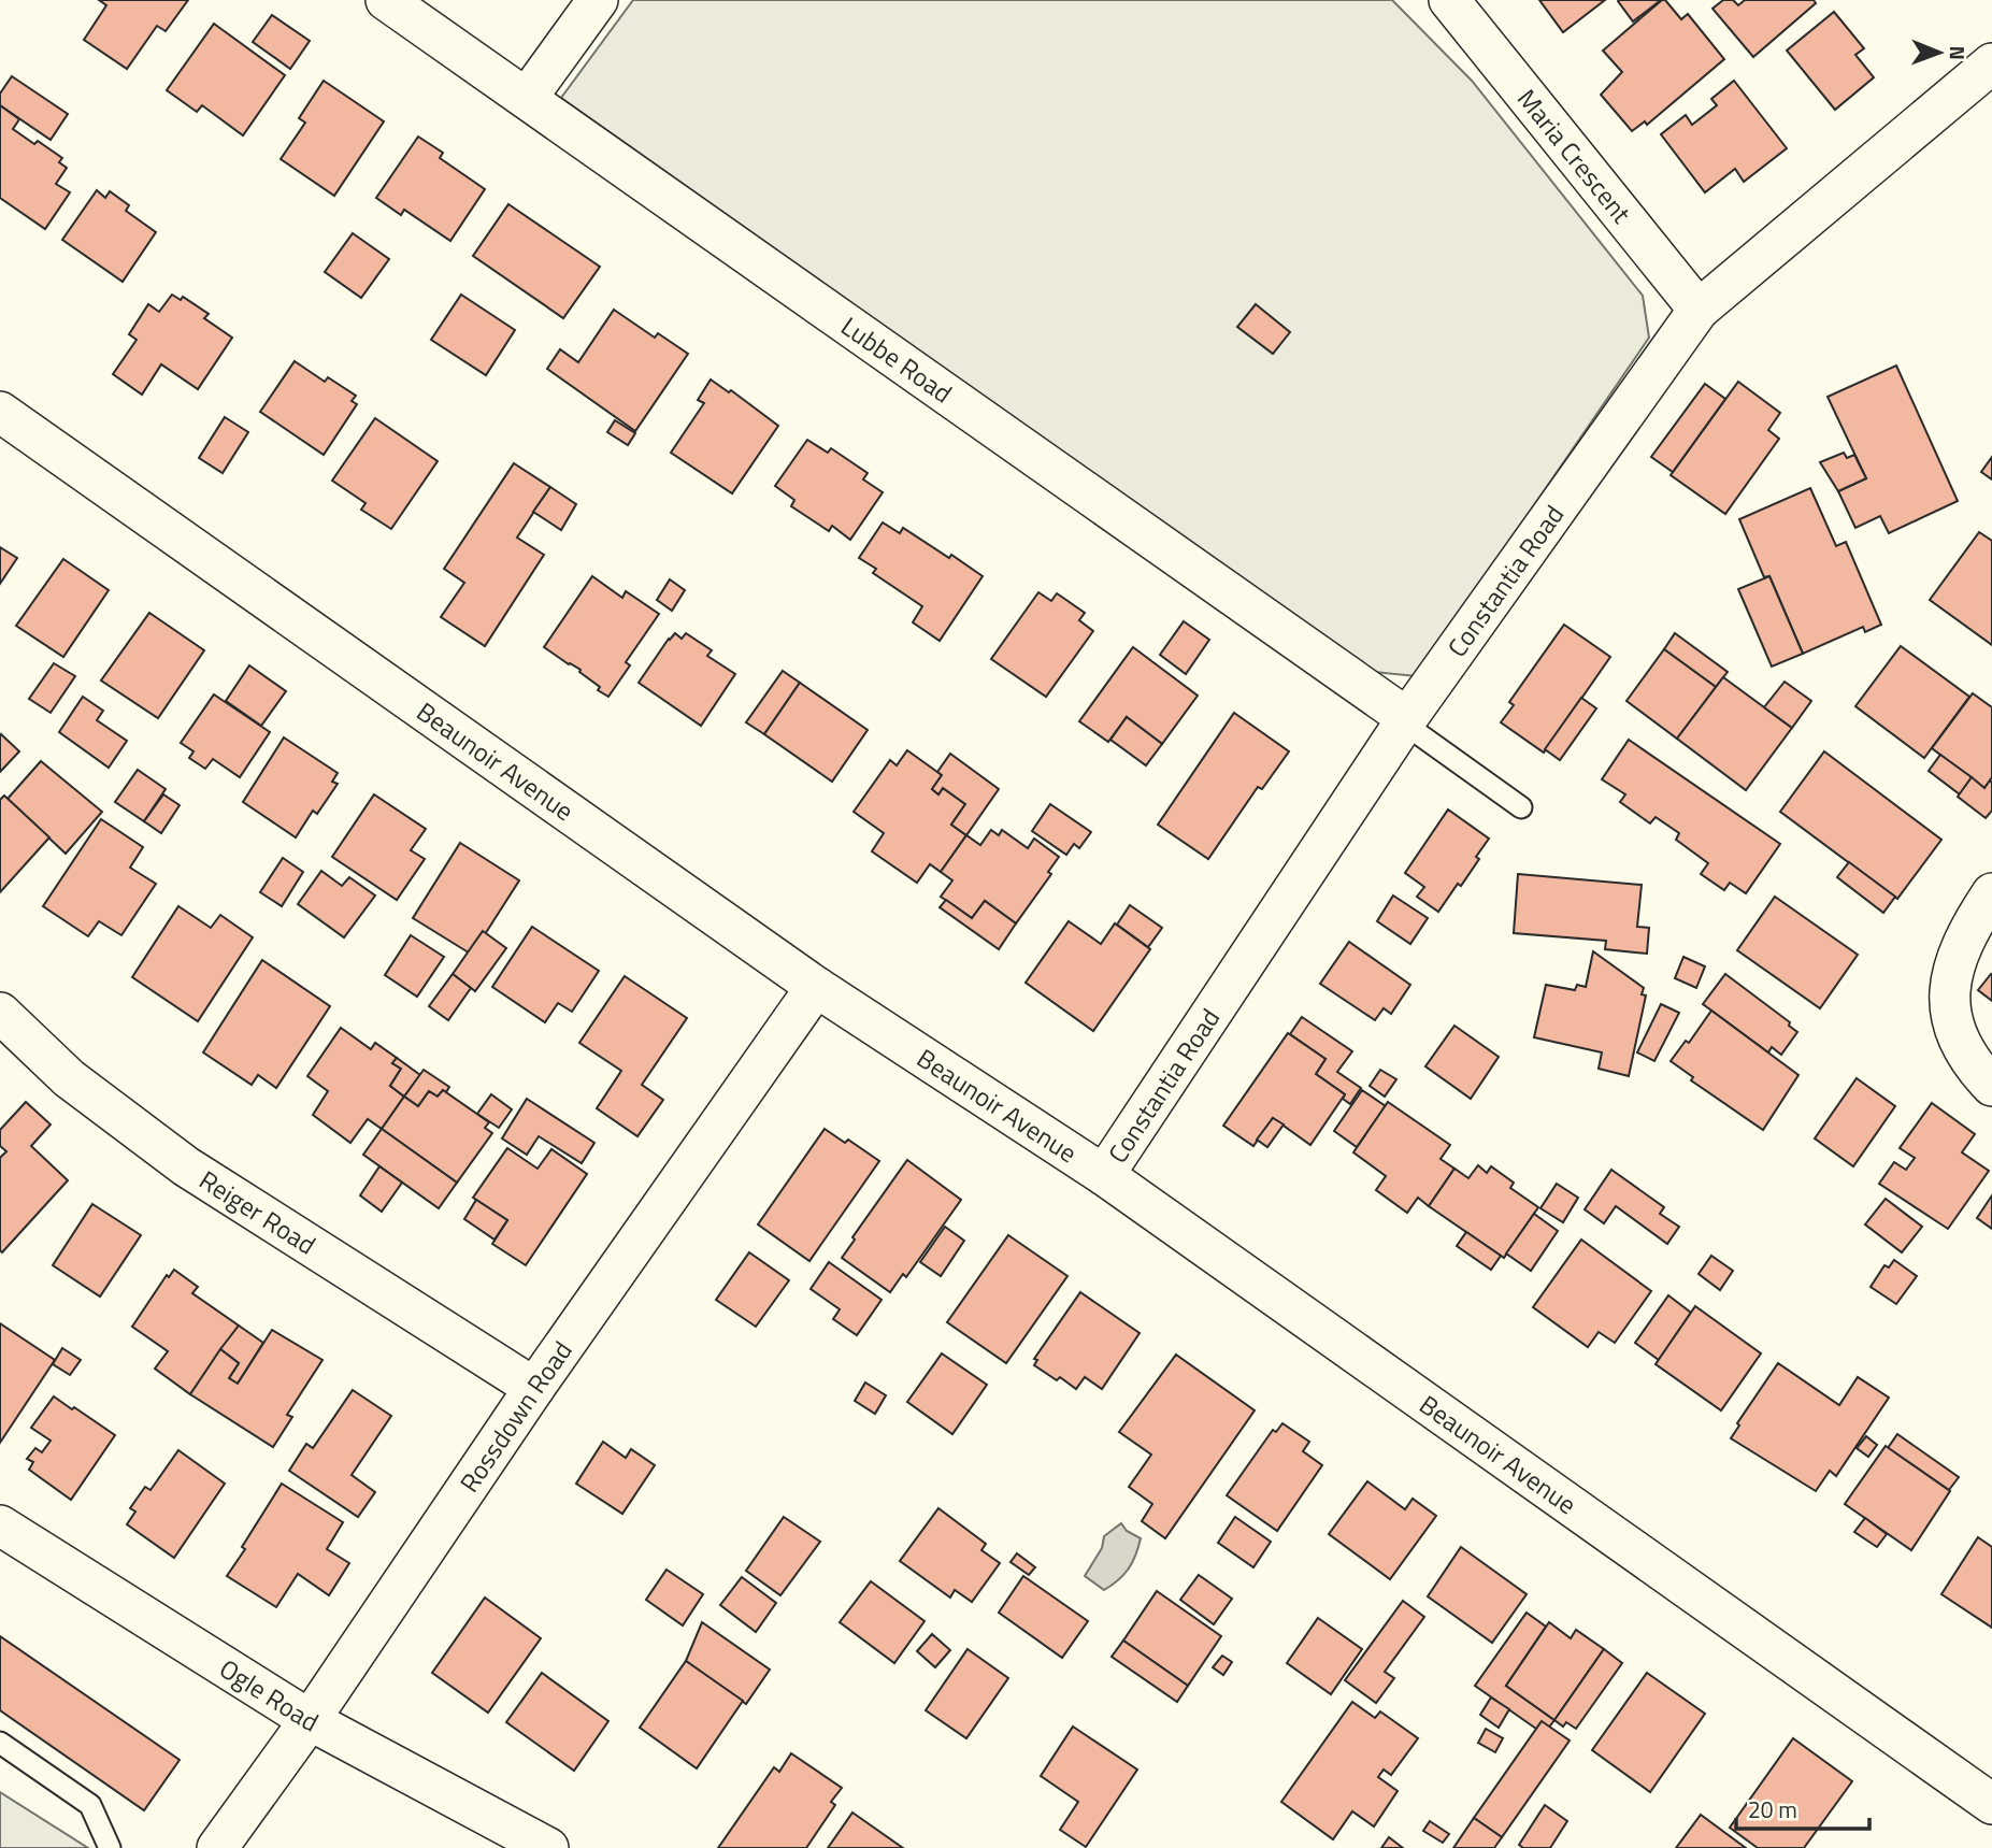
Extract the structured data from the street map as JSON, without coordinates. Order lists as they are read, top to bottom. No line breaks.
{"streets":{"street":["Maria Crescent","Lubbe Road","Constantia Road","Beaunoir Avenue","Reiger Road","Rossdown Road","Ogle Road"]},"crossings":[["Maria Crescent","Constantia Road"],["Lubbe Road","Constantia Road"],["Constantia Road","Beaunoir Avenue"],["Beaunoir Avenue","Rossdown Road"],["Reiger Road","Rossdown Road"],["Rossdown Road","Ogle Road"]],"scale_bar":"20 m","north":"right"}
